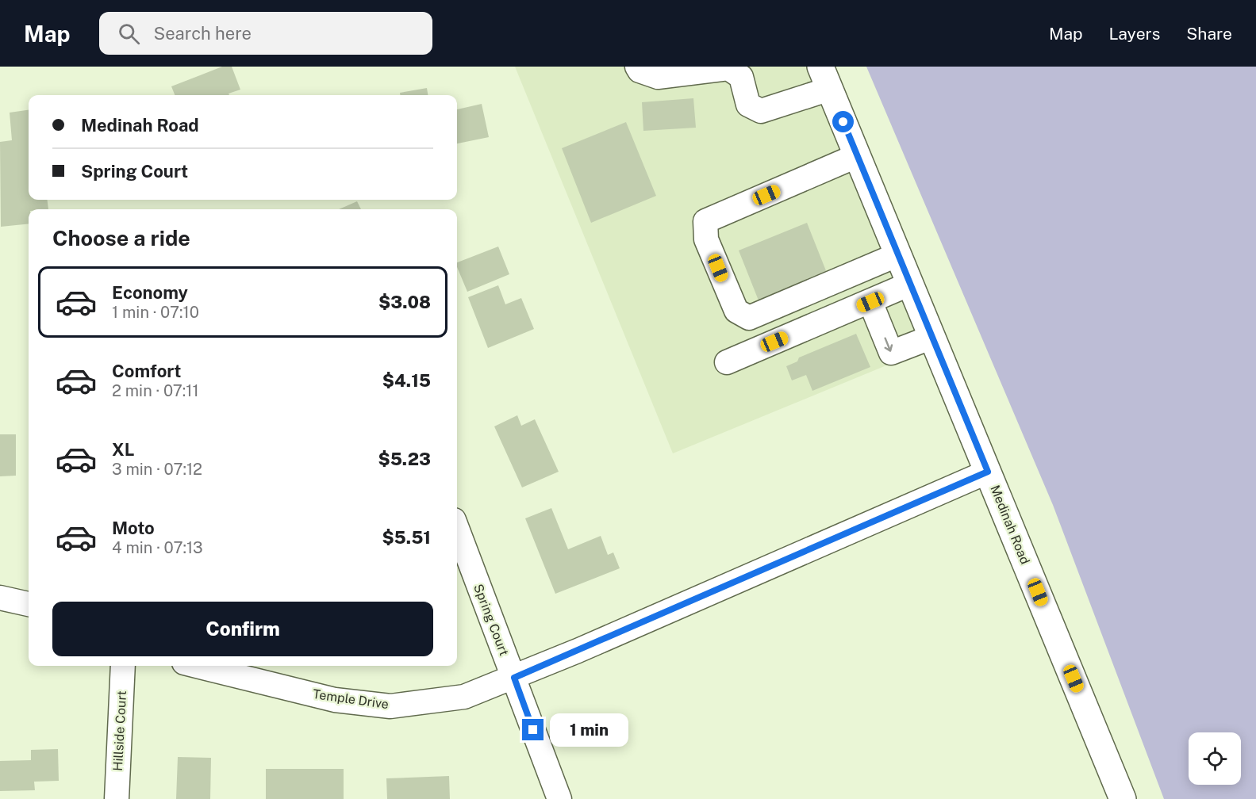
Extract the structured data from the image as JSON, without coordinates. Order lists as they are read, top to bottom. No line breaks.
{"streets":{"main road":["Medinah Road"],"street":["Spring Court","Temple Drive","Hillside Court"]},"crossings":[["Medinah Road","Temple Drive"],["Spring Court","Temple Drive"]],"page":{"header":"Map","search":"Search here","nav":["Map","Layers","Share"],"banner":["Medinah Road","Spring Court"],"heading":"Choose a ride","list":[{"name":"Economy","note":"1 min · 07:10","value":"$3.08"},{"name":"Comfort","note":"2 min · 07:11","value":"$4.15"},{"name":"XL","note":"3 min · 07:12","value":"$5.23"},{"name":"Moto","note":"4 min · 07:13","value":"$5.51"}],"buttons":"Confirm","bubble":"1 min"}}
